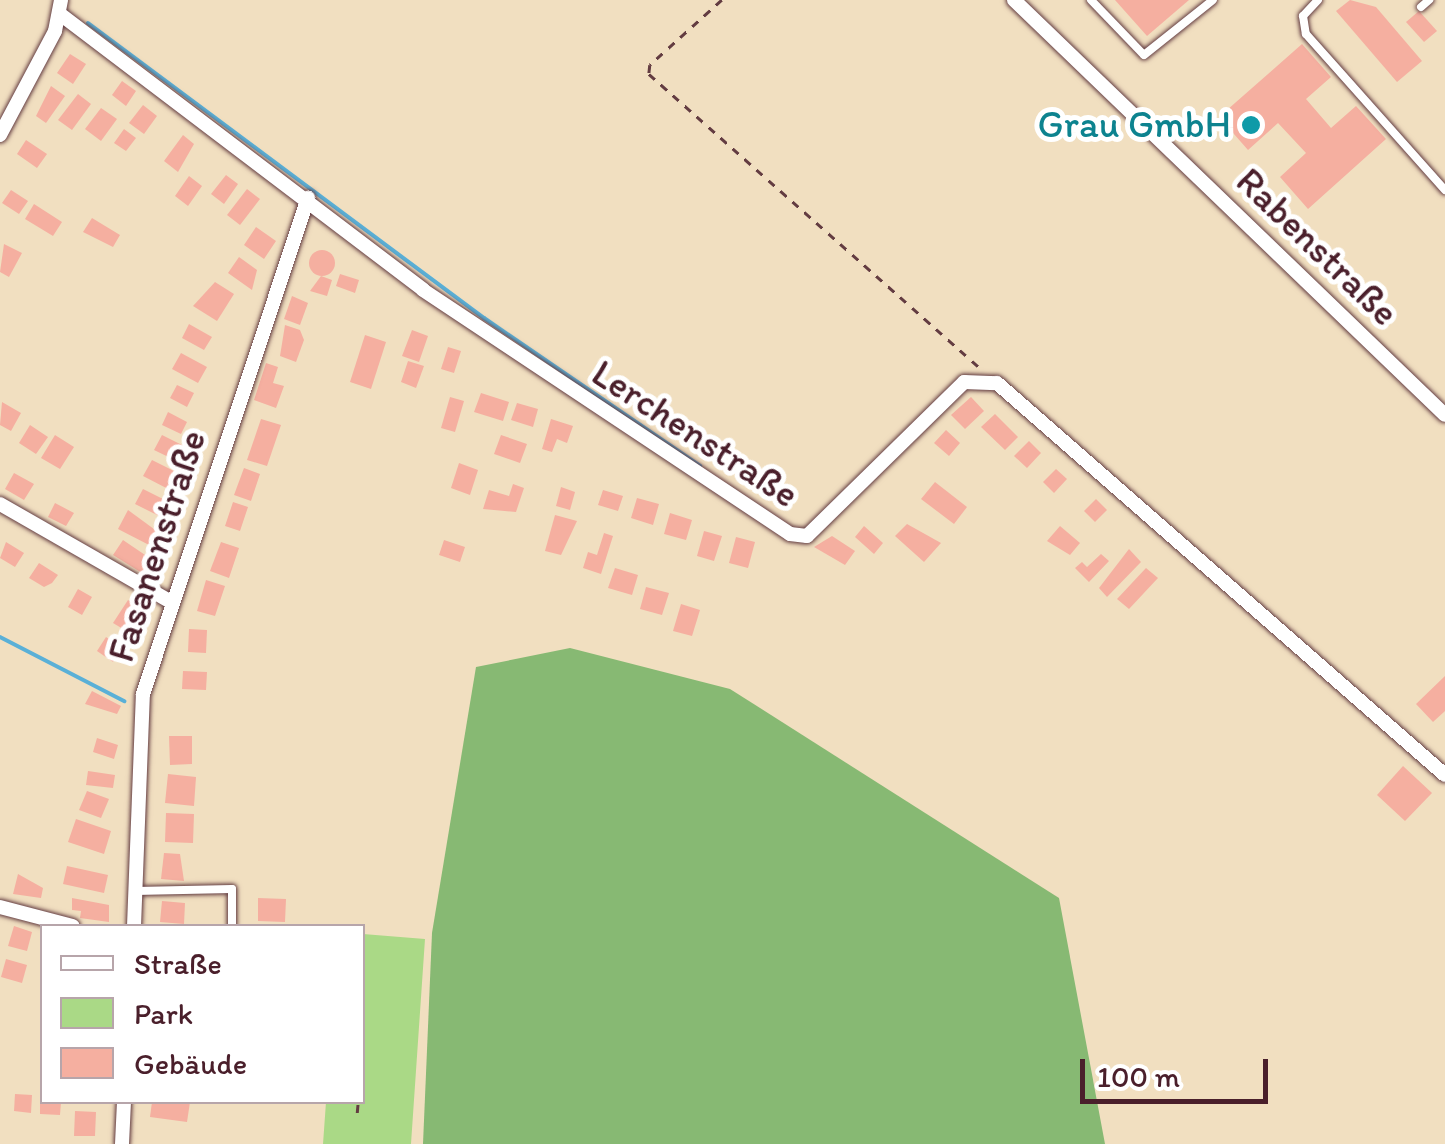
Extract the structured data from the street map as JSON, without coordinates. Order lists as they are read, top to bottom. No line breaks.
{"streets":{"street":["Rabenstraße","Lerchenstraße","Fasanenstraße"]},"crossings":[["Lerchenstraße","Fasanenstraße"]],"places":["Grau GmbH"],"legend":["Straße","Park","Gebäude"],"scale_bar":"100 m"}
